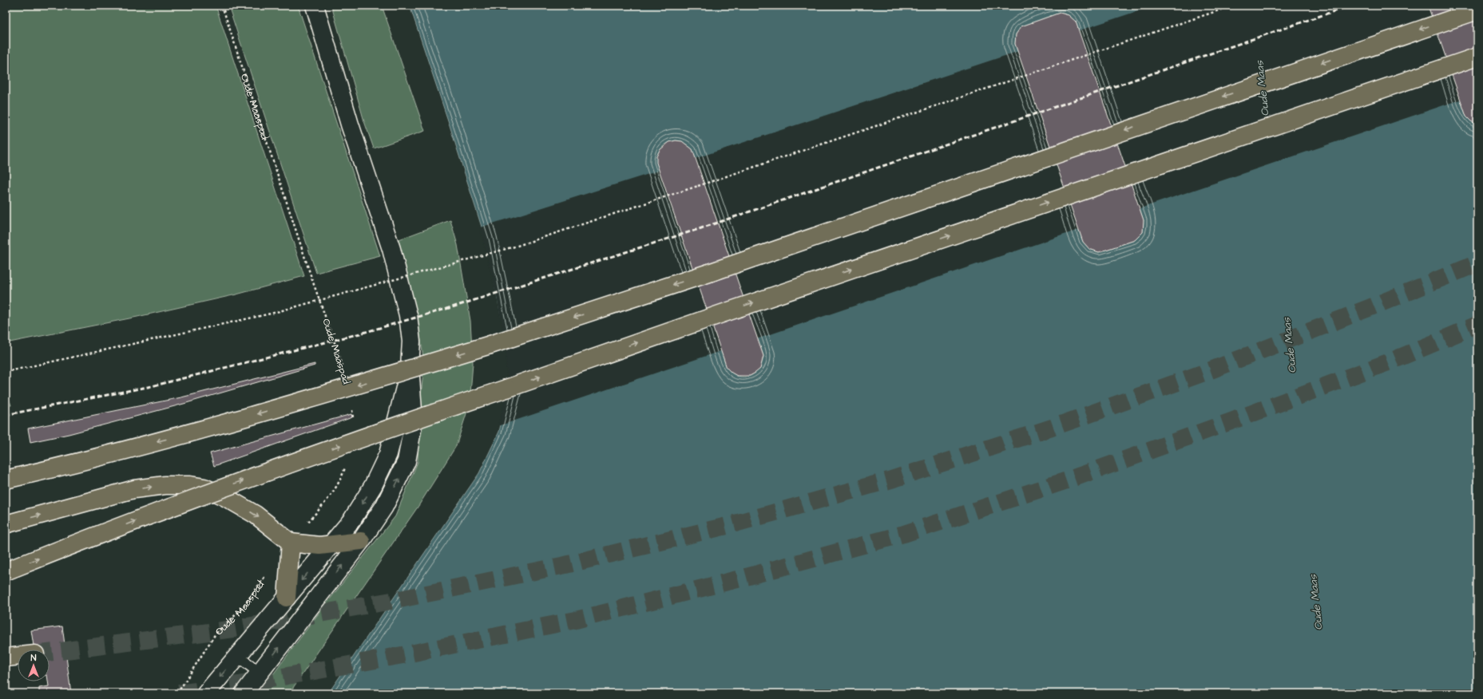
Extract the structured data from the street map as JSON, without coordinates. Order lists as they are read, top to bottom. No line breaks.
{"streets":{"path":["Oude Maaspad"]},"water":["Oude Maas"],"north":"top"}
